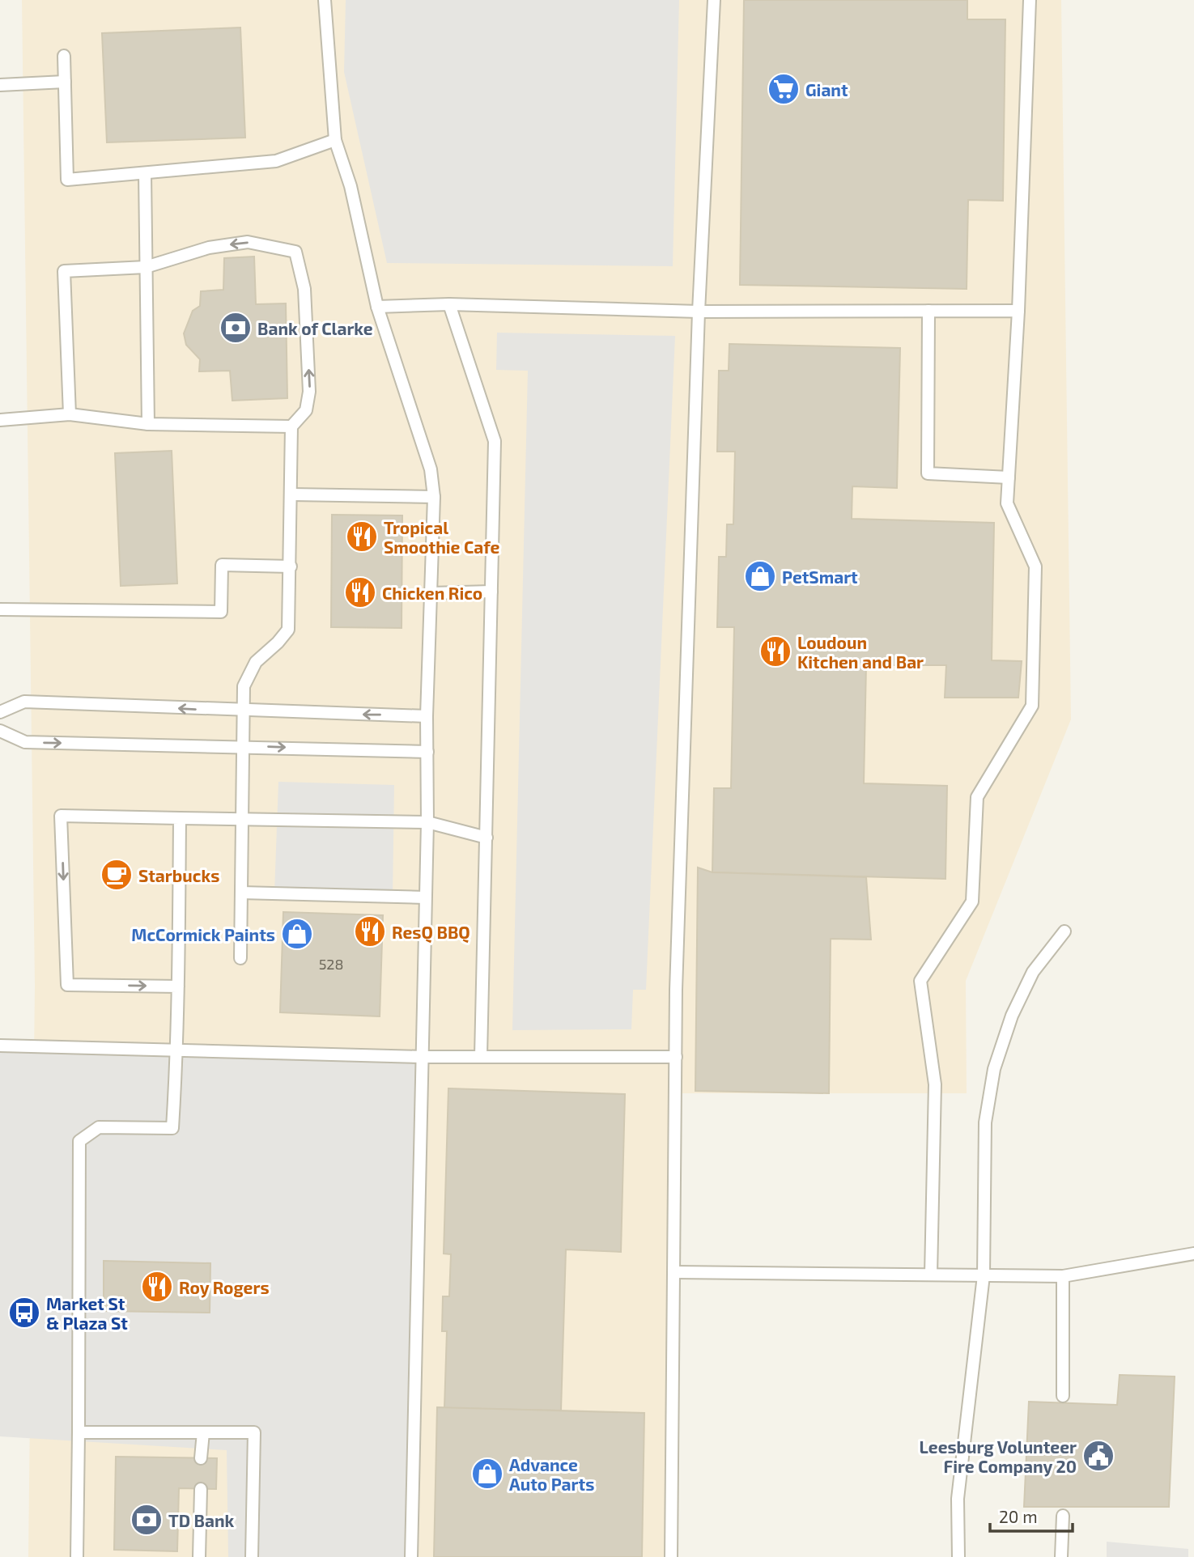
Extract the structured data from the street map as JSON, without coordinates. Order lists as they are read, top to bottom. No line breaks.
{"places":{"supermarket":["Giant"],"bank":["Bank of Clarke","TD Bank"],"restaurant":["Tropical Smoothie Cafe","Chicken Rico","Loudoun Kitchen and Bar","ResQ BBQ","Roy Rogers"],"shop":["PetSmart","McCormick Paints","Advance Auto Parts"],"cafe":["Starbucks"],"bus stop":["Market St & Plaza St"],"public building":["Leesburg Volunteer Fire Company 20"]},"house_numbers":["528"],"scale_bar":"20 m"}
